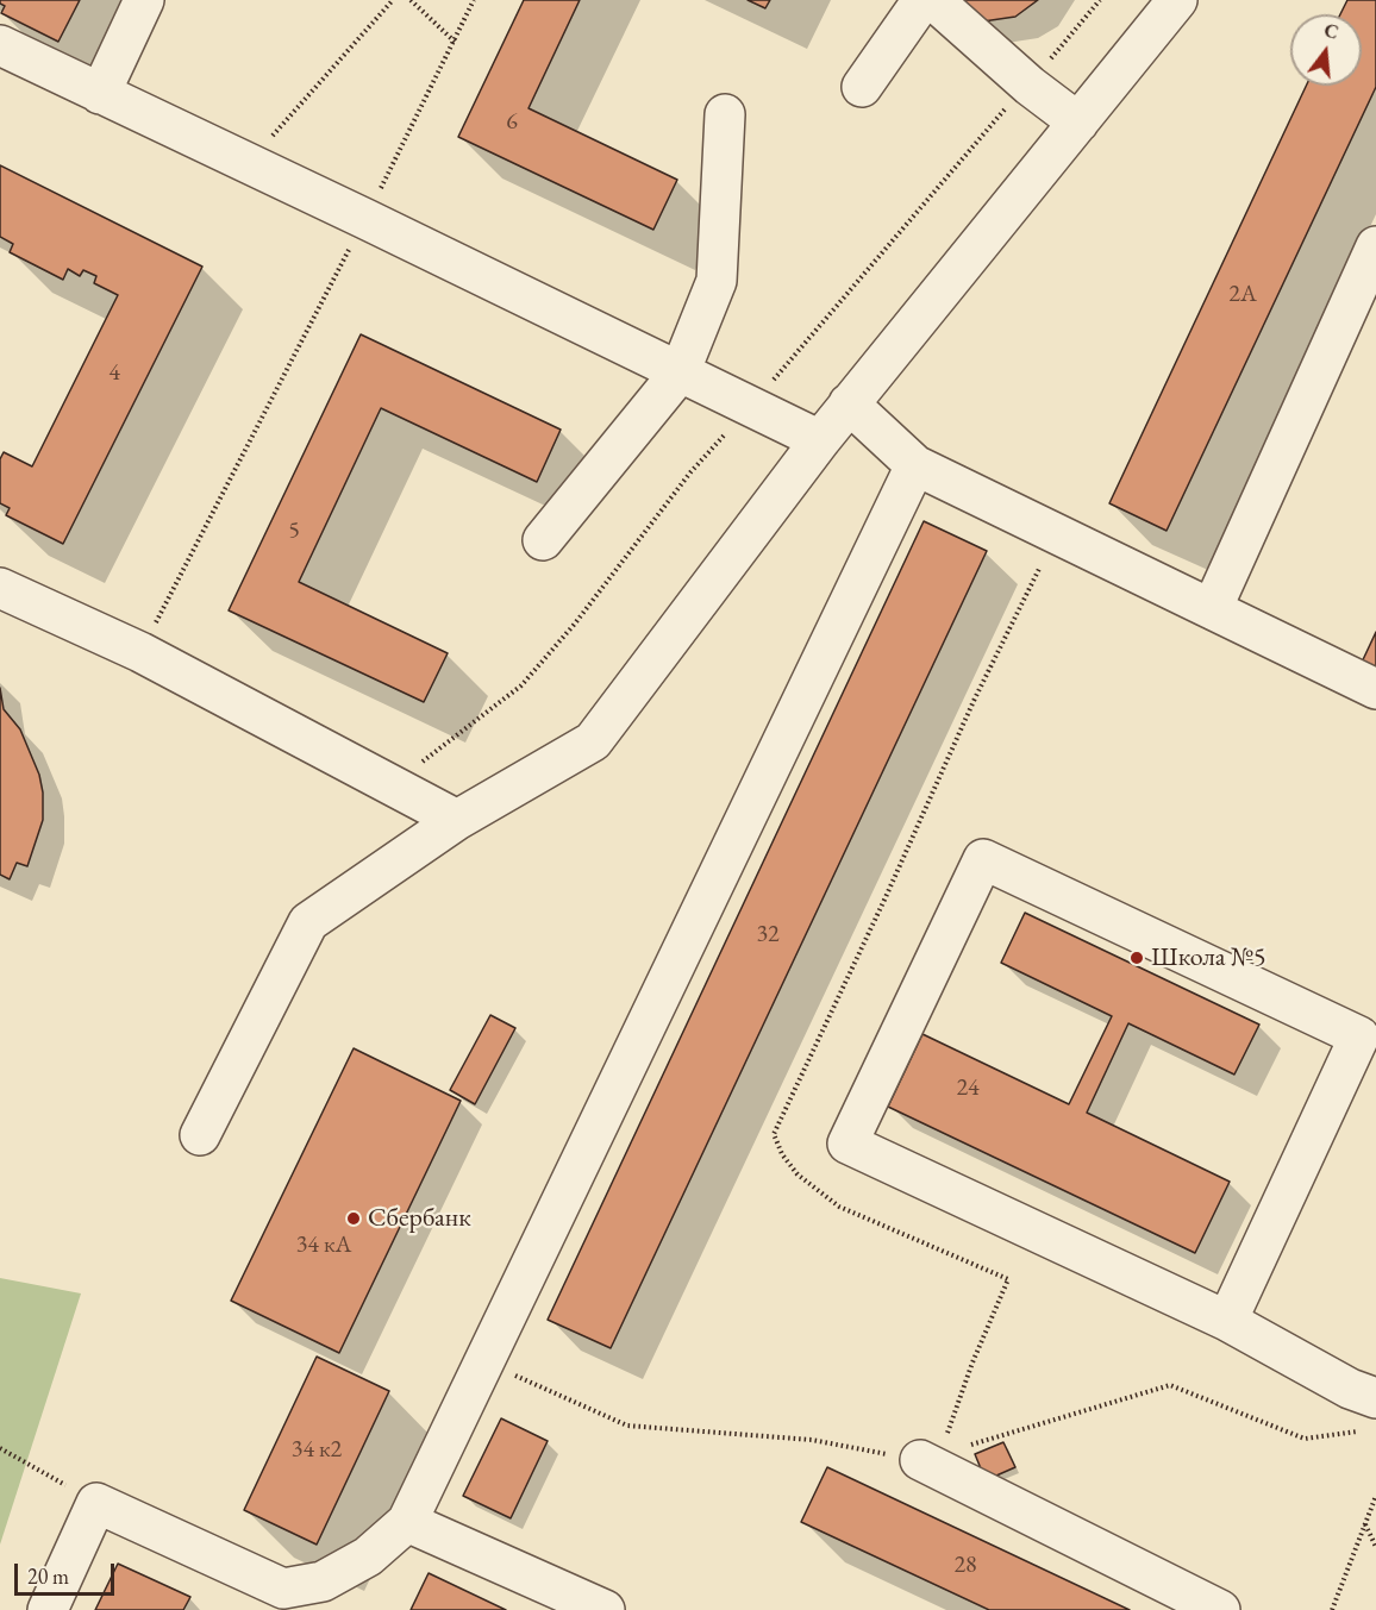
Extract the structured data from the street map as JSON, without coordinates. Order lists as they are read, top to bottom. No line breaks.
{"places":["Школа №5","Сбербанк"],"house_numbers":["6","2А","4","5","32","24","34 кА","34 к2","28"],"scale_bar":"20 m","north":"top"}
